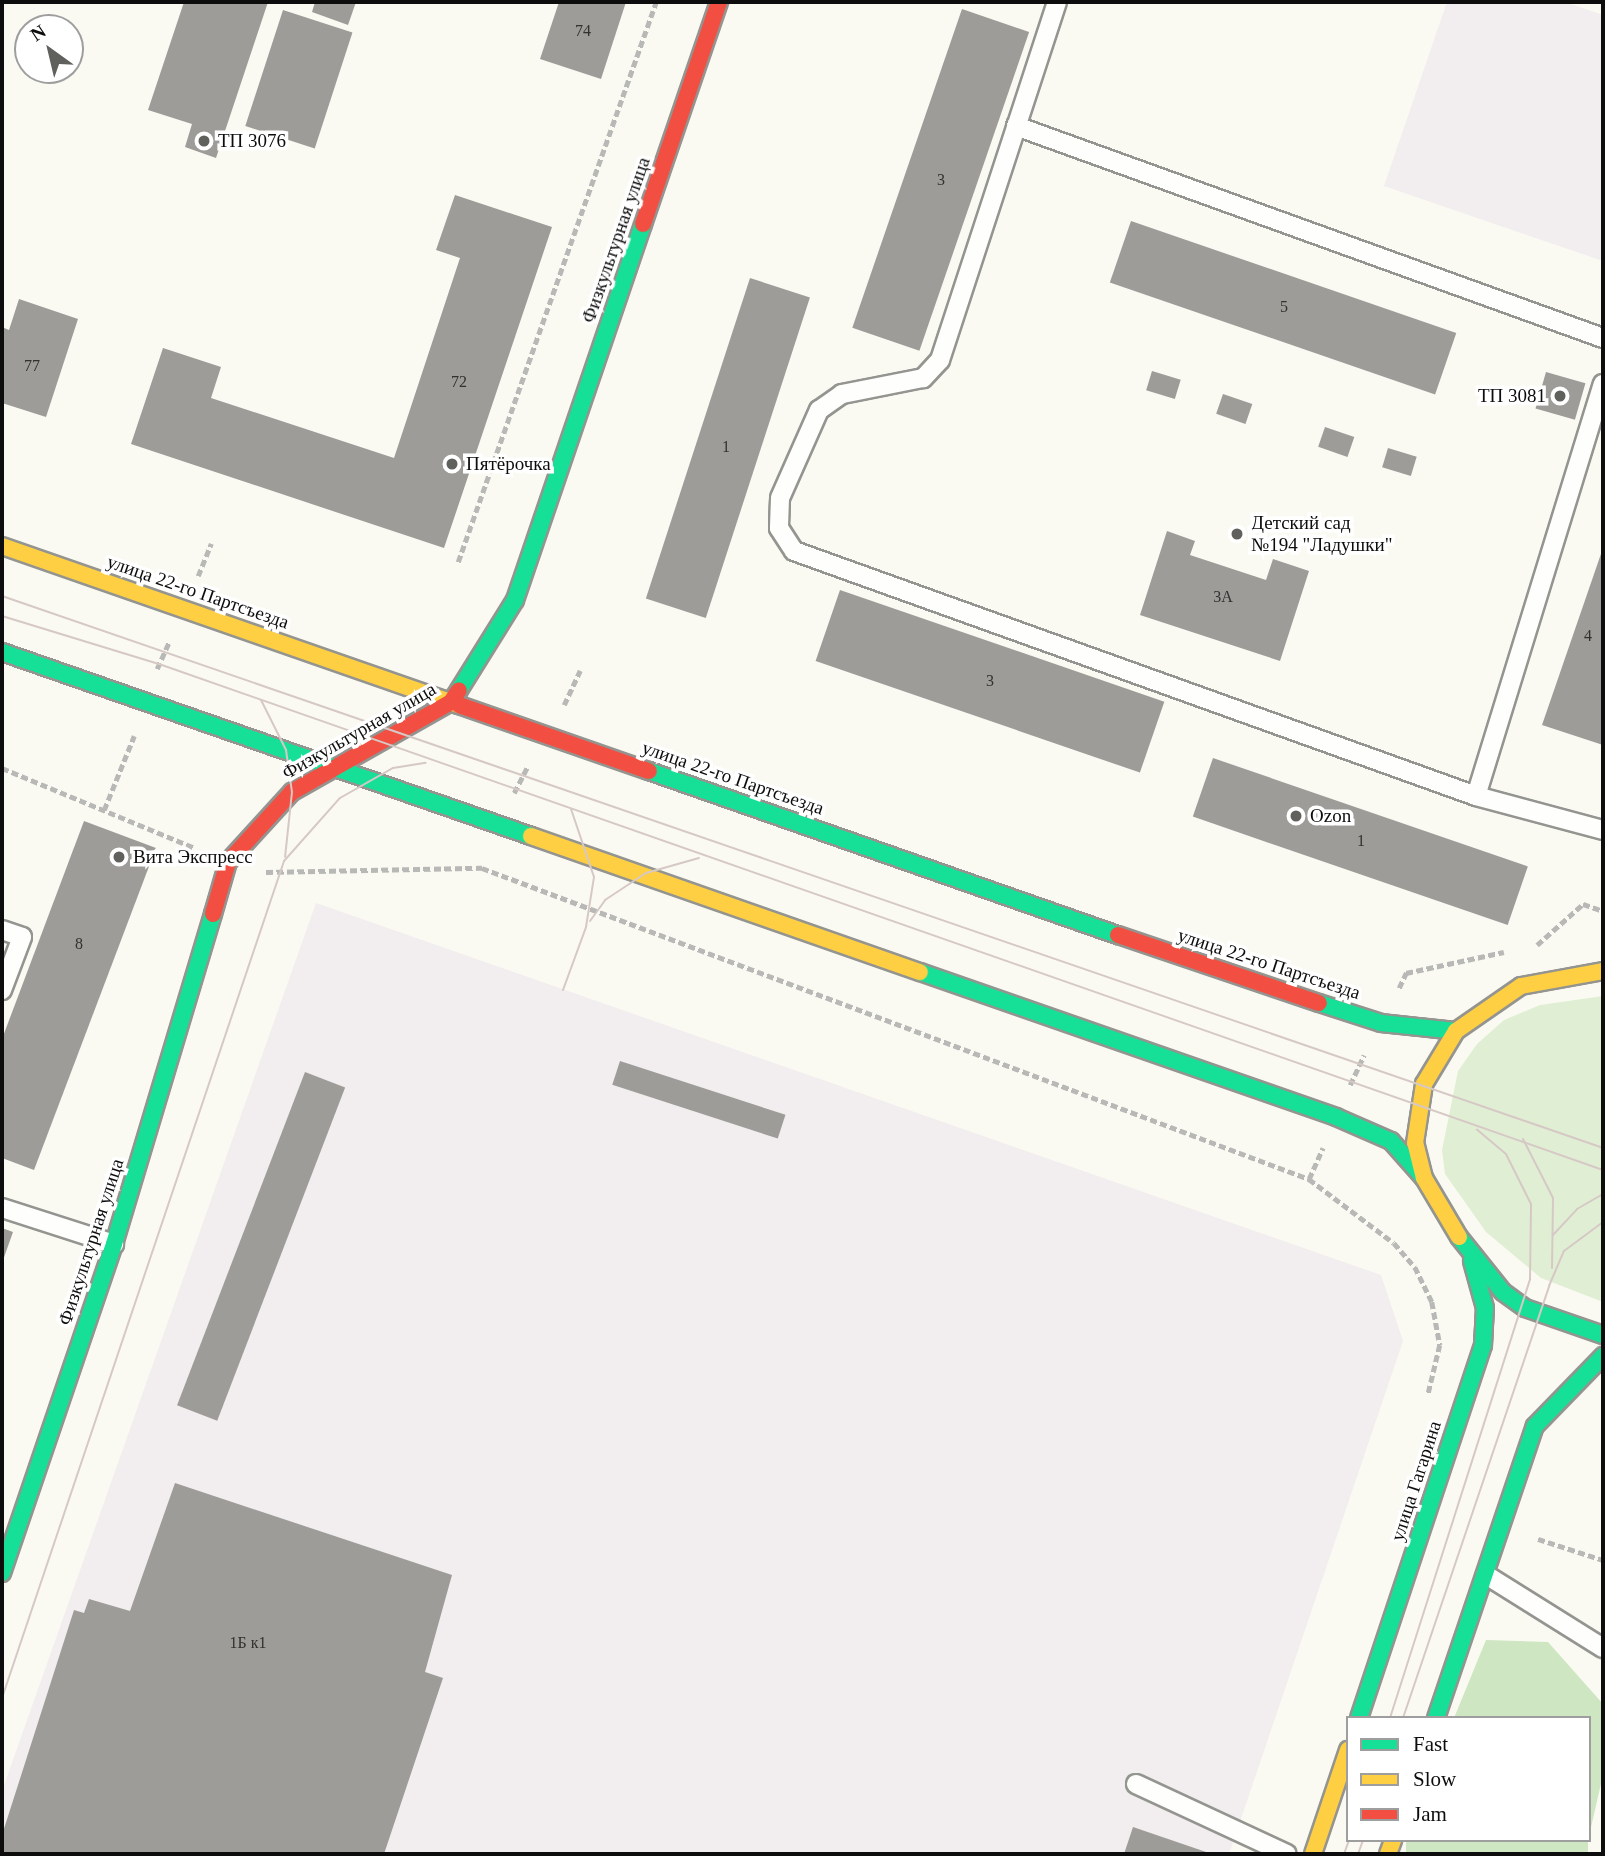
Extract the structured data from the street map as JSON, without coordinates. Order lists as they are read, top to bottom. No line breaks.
{"streets":{"main road":["Физкультурная улица","улица 22-го Партсъезда","улица Гагарина"]},"crossings":[["Физкультурная улица","улица 22-го Партсъезда"]],"places":["ТП 3076","ТП 3081","Пятёрочка","Детский сад №194 \"Ладушки\"","Ozon","Вита Экспресс"],"house_numbers":["74","3","5","77","72","1","3А","4","3","1","8","1Б к1"],"legend":["Fast","Slow","Jam"],"north":"top left"}
